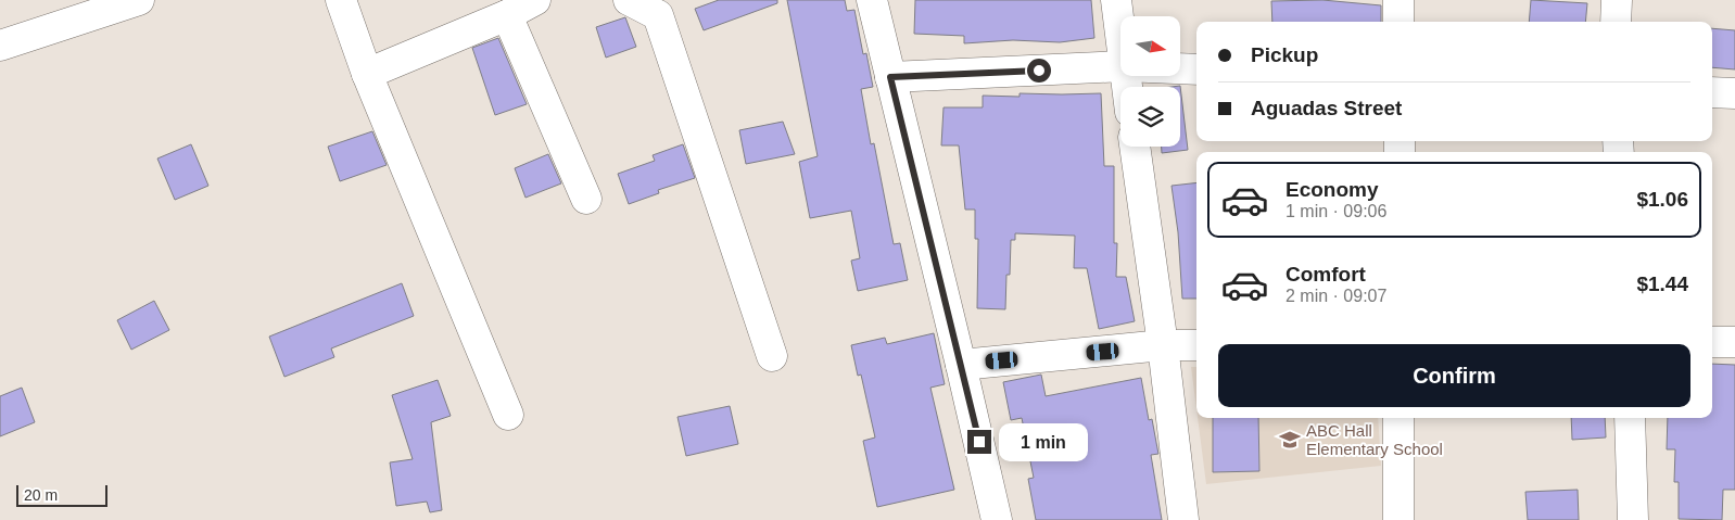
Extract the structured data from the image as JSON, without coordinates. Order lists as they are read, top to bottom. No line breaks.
{"places":{"school or university":["ABC Hall Elementary School"]},"scale_bar":"20 m","north":"right","page":{"banner":["Pickup","Aguadas Street"],"list":[{"name":"Economy","note":"1 min · 09:06","value":"$1.06"},{"name":"Comfort","note":"2 min · 09:07","value":"$1.44"}],"buttons":"Confirm","bubble":"1 min","scale":"20 m"}}
